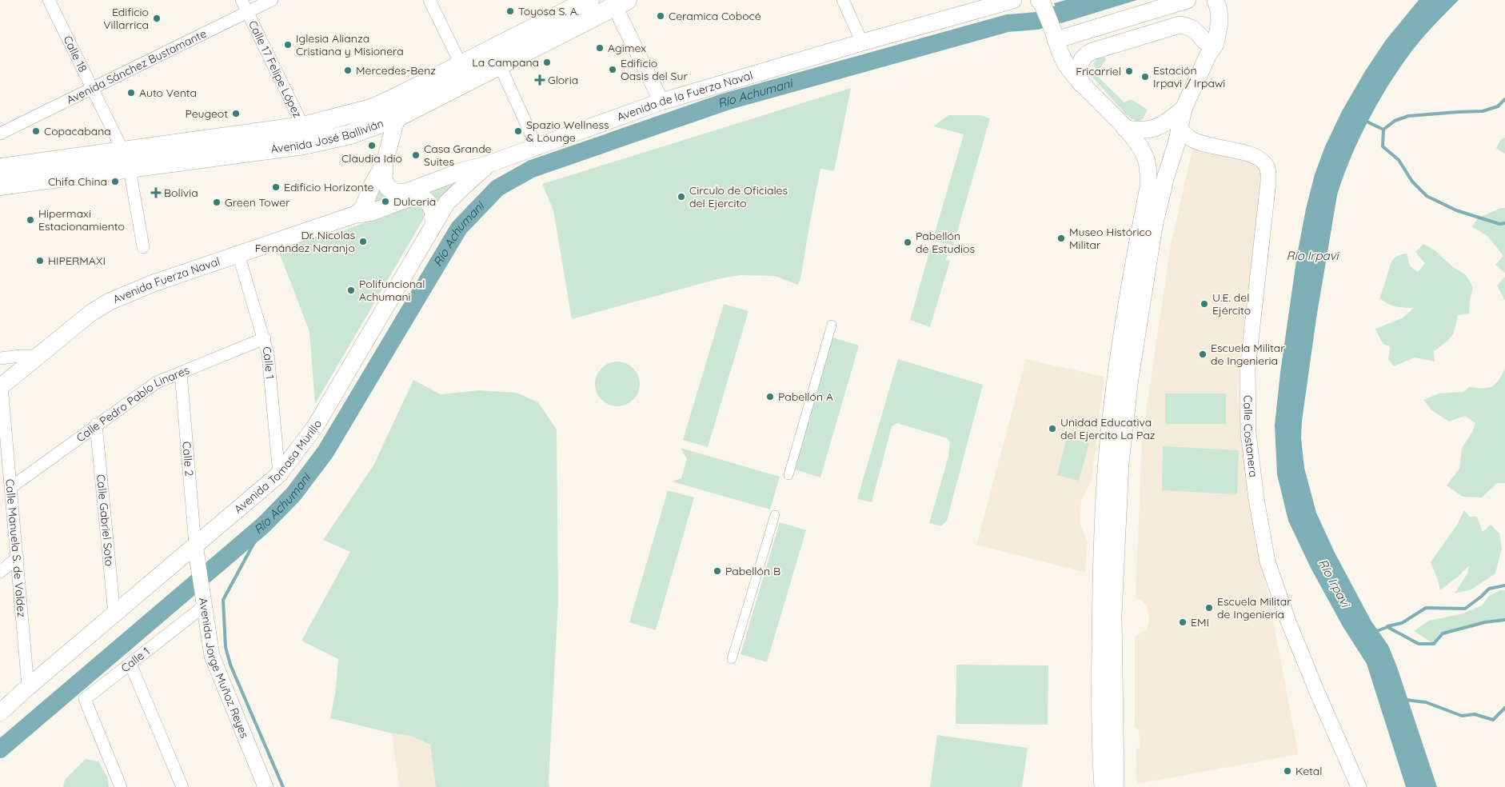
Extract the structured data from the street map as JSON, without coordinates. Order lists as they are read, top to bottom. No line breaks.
{"streets":{"main road":["Avenida de la Fuerza Naval","Avenida José Ballivián","Avenida Fuerza Naval","Avenida Tomasa Murillo"],"street":["Calle 18","Avenida Sánchez Bustamante","Calle 17 Felipe López","Calle 1","Calle Pedro Pablo Linares","Calle Costanera","Calle 2","Calle Gabriel Soto","Calle Manuela S. de Valdez","Avenida Jorge Muñoz Reyes"]},"crossings":[["Calle 18","Avenida Sánchez Bustamante"],["Calle 18","Avenida José Ballivián"],["Avenida Sánchez Bustamante","Calle 17 Felipe López"],["Calle 17 Felipe López","Avenida José Ballivián"],["Avenida de la Fuerza Naval","Avenida Tomasa Murillo"],["Avenida Fuerza Naval","Calle 1"],["Avenida Fuerza Naval","Avenida Tomasa Murillo"],["Avenida Fuerza Naval","Calle Manuela S. de Valdez"],["Calle 1","Calle Pedro Pablo Linares"],["Calle 1","Avenida Tomasa Murillo"],["Calle 1","Avenida Jorge Muñoz Reyes"],["Calle Pedro Pablo Linares","Calle 2"],["Calle Pedro Pablo Linares","Calle Gabriel Soto"],["Calle Pedro Pablo Linares","Calle Manuela S. de Valdez"],["Calle 2","Avenida Tomasa Murillo"],["Calle 2","Avenida Jorge Muñoz Reyes"],["Avenida Tomasa Murillo","Calle Gabriel Soto"],["Avenida Tomasa Murillo","Calle Manuela S. de Valdez"],["Avenida Tomasa Murillo","Avenida Jorge Muñoz Reyes"]],"water":["Río Achumani","Río Irpavi"],"places":{"other":["Toyosa S. A.","Ceramica Cobocé","Edificio Villarrica","Iglesia Alianza Cristiana y Misionera","Agimex","La Campana","Edificio Oasis del Sur","Mercedes-Benz","Fricarriel","Estación Irpavi / Irpawi","Auto Venta","Peugeot","Copacabana","Spazio Wellness & Lounge","Claudia Idio","Casa Grande Suites","Chifa China","Edificio Horizonte","Circulo de Oficiales del Ejercito","Dulceria","Green Tower","Hipermaxi Estacionamiento","Museo Histórico Militar","Dr. Nicolas Fernández Naranjo","Pabellón de Estudios","HIPERMAXI","Polifuncional Achumani","U.E. del Ejército","Escuela Militar de Ingenieria","Pabellón A","Unidad Educativa del Ejercito La Paz","Pabellón B","Escuela Militar de Ingeniería","EMI","Ketal"],"health":["Gloria","Bolivia"]}}
